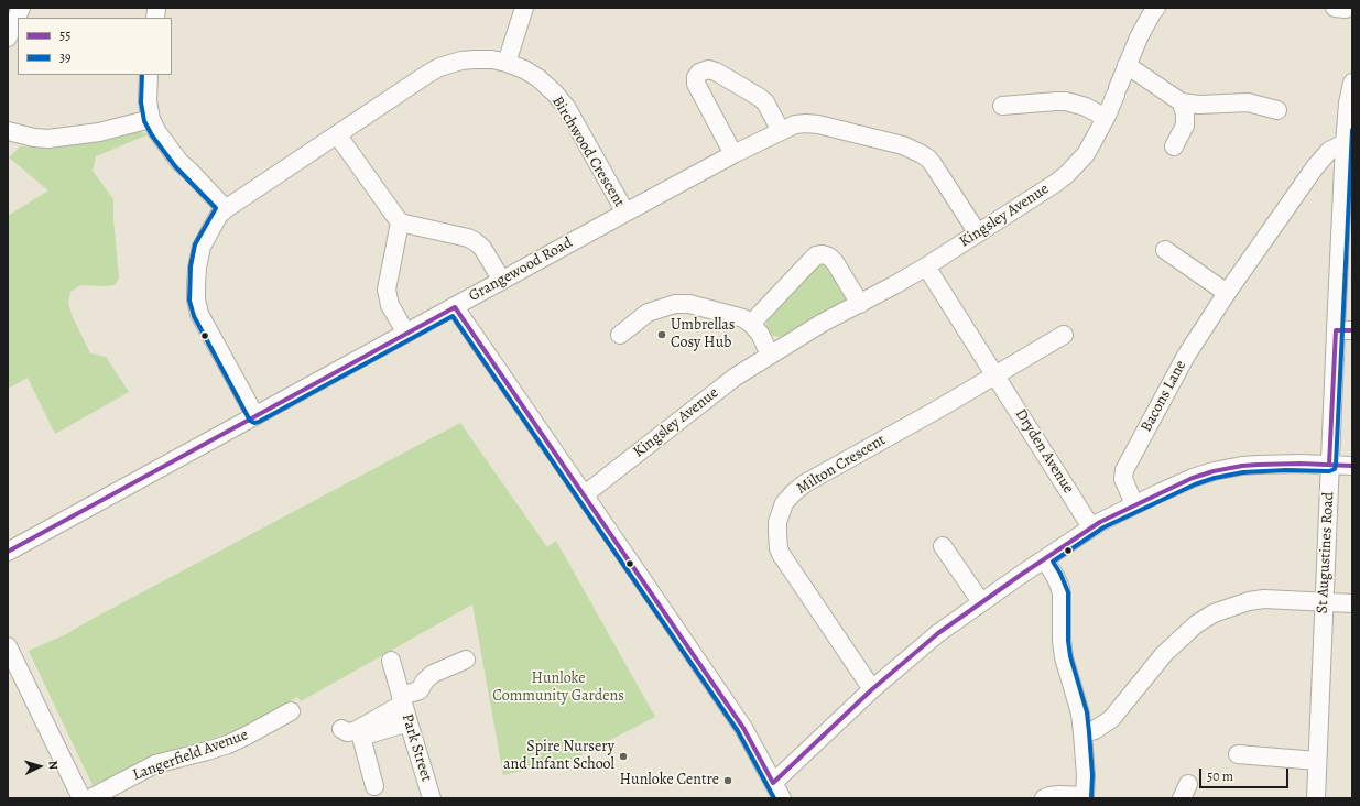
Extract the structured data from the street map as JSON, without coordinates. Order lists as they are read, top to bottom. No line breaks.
{"streets":{"street":["Birchwood Crescent","Kingsley Avenue","Grangewood Road","Bacons Lane","Dryden Avenue","Milton Crescent","St Augustines Road","Park Street","Langerfield Avenue"]},"crossings":[["Birchwood Crescent","Grangewood Road"],["Kingsley Avenue","Grangewood Road"],["Kingsley Avenue","Dryden Avenue"],["Bacons Lane","St Augustines Road"],["Dryden Avenue","Milton Crescent"]],"parks":["Hunloke Community Gardens"],"places":["Umbrellas Cosy Hub","Spire Nursery and Infant School","Hunloke Centre"],"lines":["transit line 39","transit line 55"],"legend":["55","39"],"scale_bar":"50 m","north":"right"}
